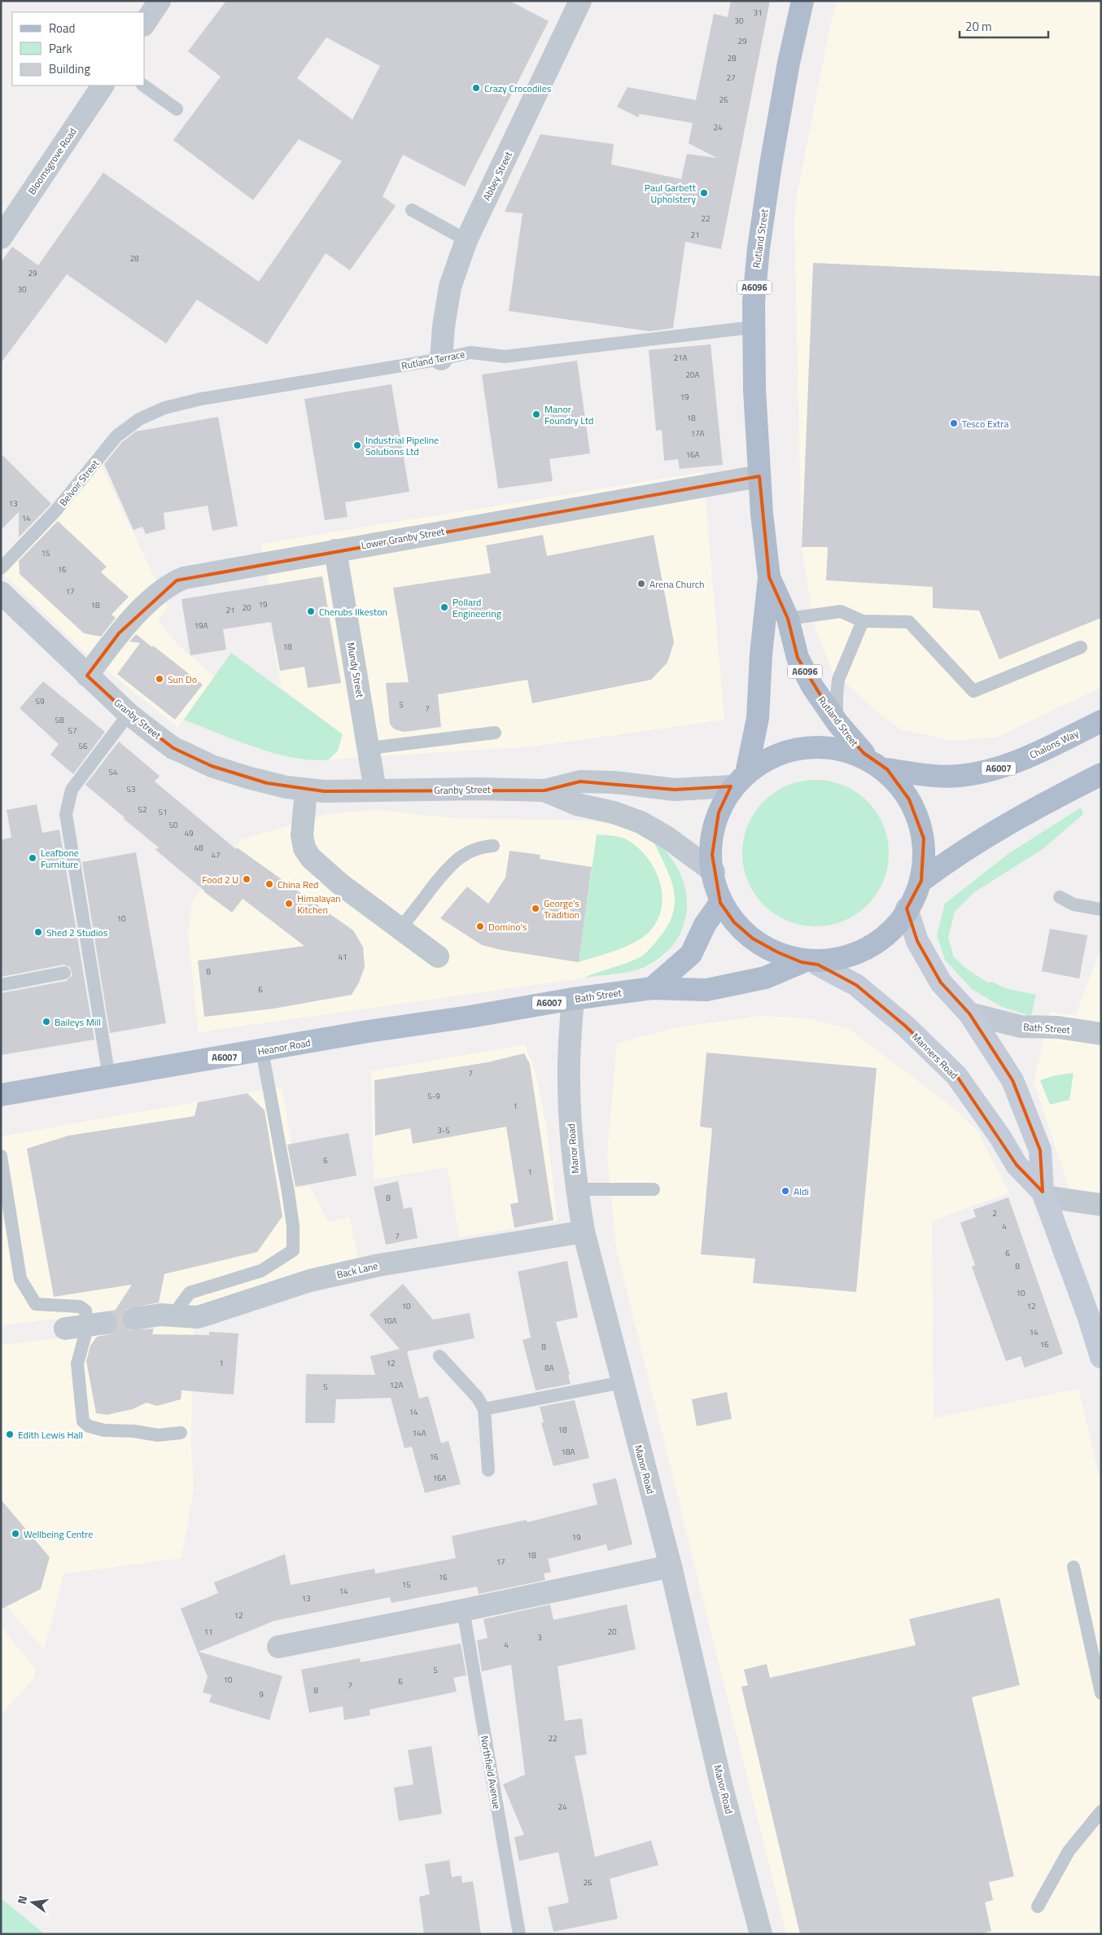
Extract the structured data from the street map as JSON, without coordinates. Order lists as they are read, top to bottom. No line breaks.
{"streets":{"main road":["Rutland Street","A6096","Chalons Way","A6007","Bath Street","Heanor Road","Manners Road"],"street":["Bloomsgrove Road","Abbey Street","Lower Granby Street","Mundy Street","Granby Street","Manor Road","Back Lane"],"lane":["Rutland Terrace","Belvoir Street","Northfield Avenue"]},"crossings":[["Abbey Street","Rutland Terrace"],["Rutland Street","Rutland Terrace"],["Rutland Street","Lower Granby Street"],["Rutland Street","A6007"],["Rutland Terrace","Belvoir Street"],["Lower Granby Street","Mundy Street"],["Lower Granby Street","Granby Street"],["Mundy Street","Granby Street"],["Granby Street","A6007"],["Chalons Way","A6007"],["A6007","Bath Street"],["A6007","Manners Road"],["Bath Street","Heanor Road"],["Bath Street","Manners Road"],["Bath Street","Manor Road"],["Manor Road","Back Lane"]],"places":["Crazy Crocodiles","Paul Garbett Upholstery","Manor Foundry Ltd","Tesco Extra","Industrial Pipeline Solutions Ltd","Arena Church","Pollard Engineering","Cherubs Ilkeston","Sun Do","Leafbone Furniture","Food 2 U","China Red","Himalayan Kitchen","George's Tradition","Domino's","Shed 2 Studios","Baileys Mill","Aldi","Edith Lewis Hall","Wellbeing Centre"],"house_numbers":["31","30","29","28","27","26","24","22","21","28","29","30","21A","20A","19","18","17A","16A","13","14","15","16","17","19","18","20","21","19A","18","59","5","7","58","57","56","54","53","52","51","50","49","48","47","10","41","8","6","7","5-9","1","3-5","6","1","8","2","4","7","6","8","10","10","12","10A","14","16","8","1","12","8A","12A","5","14","18","14A","18A","16","16A","19","18","17","16","15","14","13","12","11","20","3","4","5","10","6","7","8","9","22","24","26"],"legend":["Road","Park","Building"],"scale_bar":"20 m","north":"left"}
